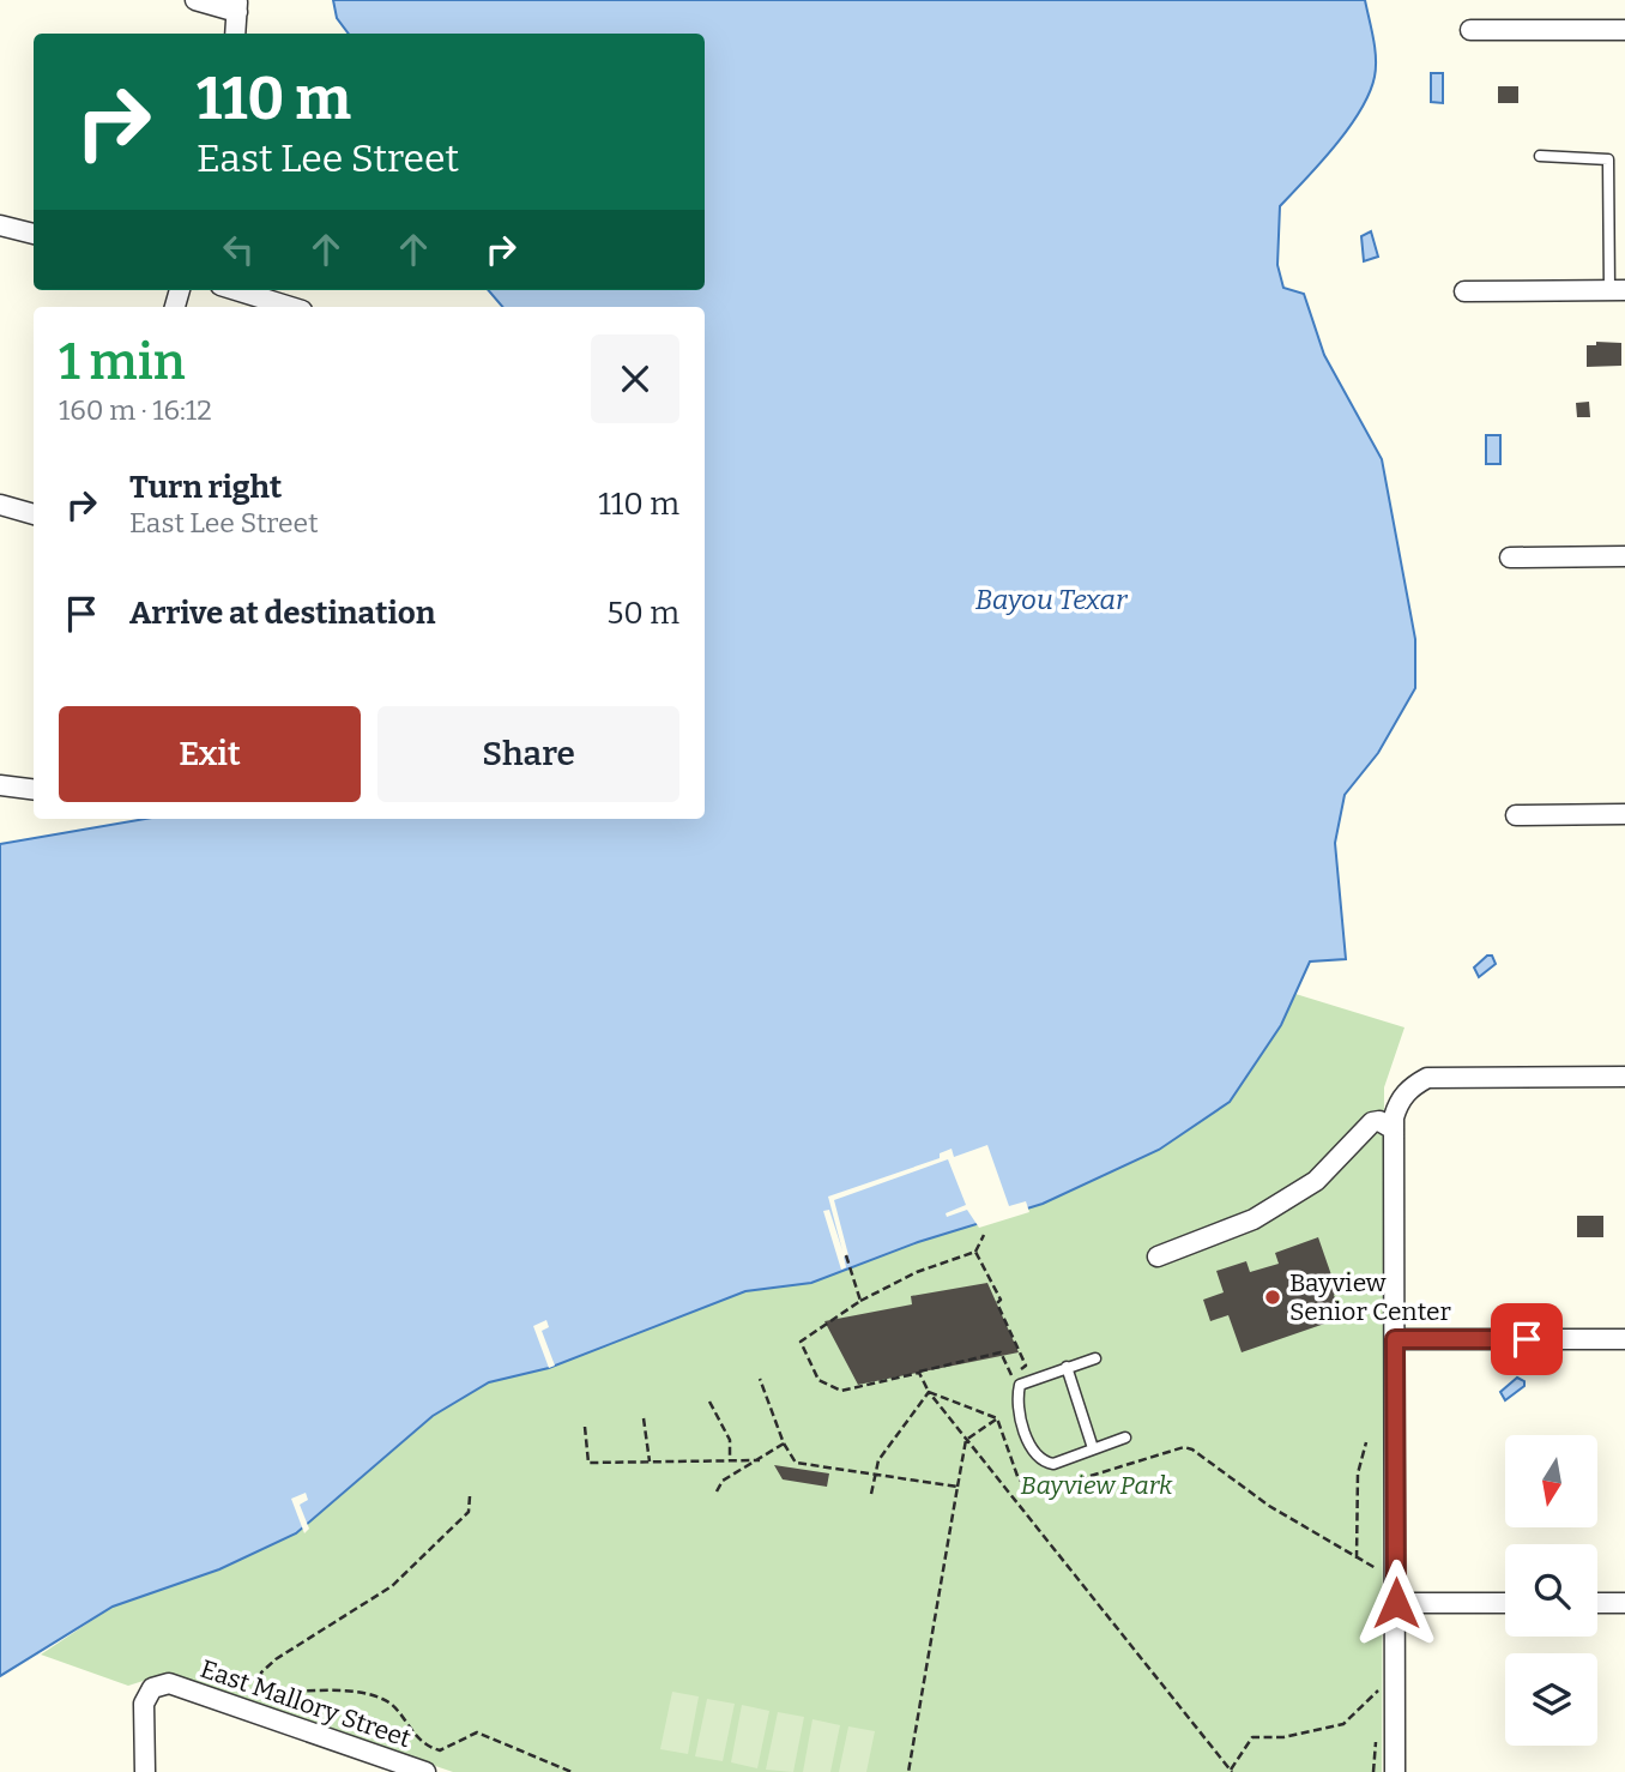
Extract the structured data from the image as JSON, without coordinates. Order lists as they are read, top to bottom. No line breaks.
{"streets":{"street":["East Mallory Street"]},"water":["Bayou Texar"],"parks":["Bayview Park"],"places":["Bayview Senior Center"],"north":"bottom","page":{"turn":["110 m","East Lee Street"],"heading":["1 min","160 m · 16:12"],"list":[{"name":"Turn right","note":"East Lee Street","value":"110 m"},{"name":"Arrive at destination","value":"50 m"}],"buttons":["Exit","Share"]}}
